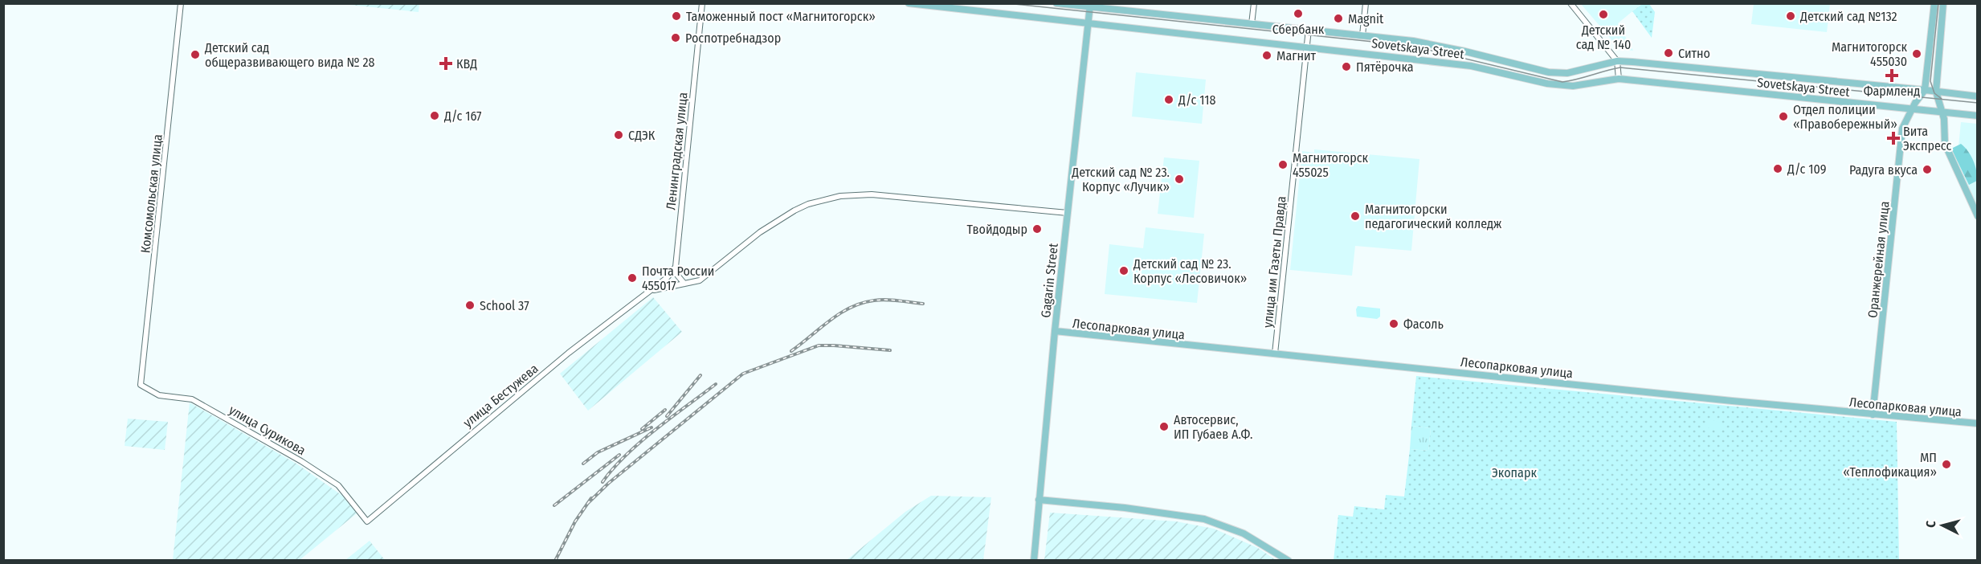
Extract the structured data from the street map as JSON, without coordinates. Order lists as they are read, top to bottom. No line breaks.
{"streets":{"main road":["Sovetskaya Street","Оранжерейная улица","Gagarin Street","Лесопарковая улица"],"street":["Ленинградская улица","Комсомольская улица","улица им Газеты Правда","улица Бестужева","улица Сурикова"]},"crossings":[["Sovetskaya Street","Оранжерейная улица"],["Sovetskaya Street","улица им Газеты Правда"],["Sovetskaya Street","Gagarin Street"],["Комсомольская улица","улица Сурикова"],["Оранжерейная улица","Лесопарковая улица"],["улица им Газеты Правда","Лесопарковая улица"],["Gagarin Street","Лесопарковая улица"],["улица Бестужева","улица Сурикова"]],"parks":["Экопарк"],"places":{"other":["Сбербанк","Детский сад № 140","Таможенный пост «Магнитогорск»","Детский сад №132","Magnit","Роспотребнадзор","Ситно","Магнитогорск 455030","Детский сад общеразвивающего вида № 28","Магнит","Пятёрочка","Д/с 118","Д/с 167","Отдел полиции «Правобережный»","СДЭК","Магнитогорск 455025","Д/с 109","Радуга вкуса","Детский сад № 23. Корпус «Лучик»","Магнитогорски педагогический колледж","Твойдодыр","Детский сад № 23. Корпус «Лесовичок»","Почта России 455017","School 37","Фасоль","Автосервис, ИП Губаев А.Ф.","МП «Теплофикация»"],"health":["КВД","Фармленд","Вита Экспресс"]},"north":"left"}
